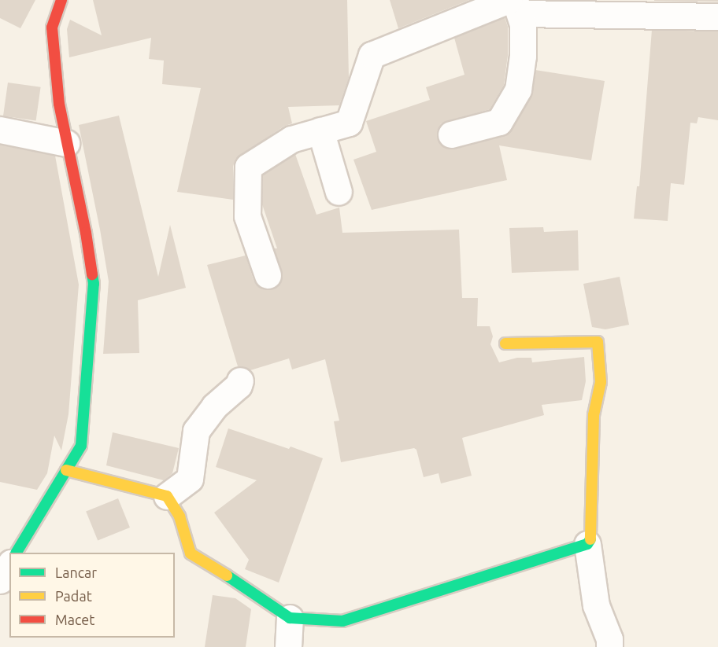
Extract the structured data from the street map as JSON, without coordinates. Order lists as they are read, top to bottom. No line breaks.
{"legend":["Lancar","Padat","Macet"]}
